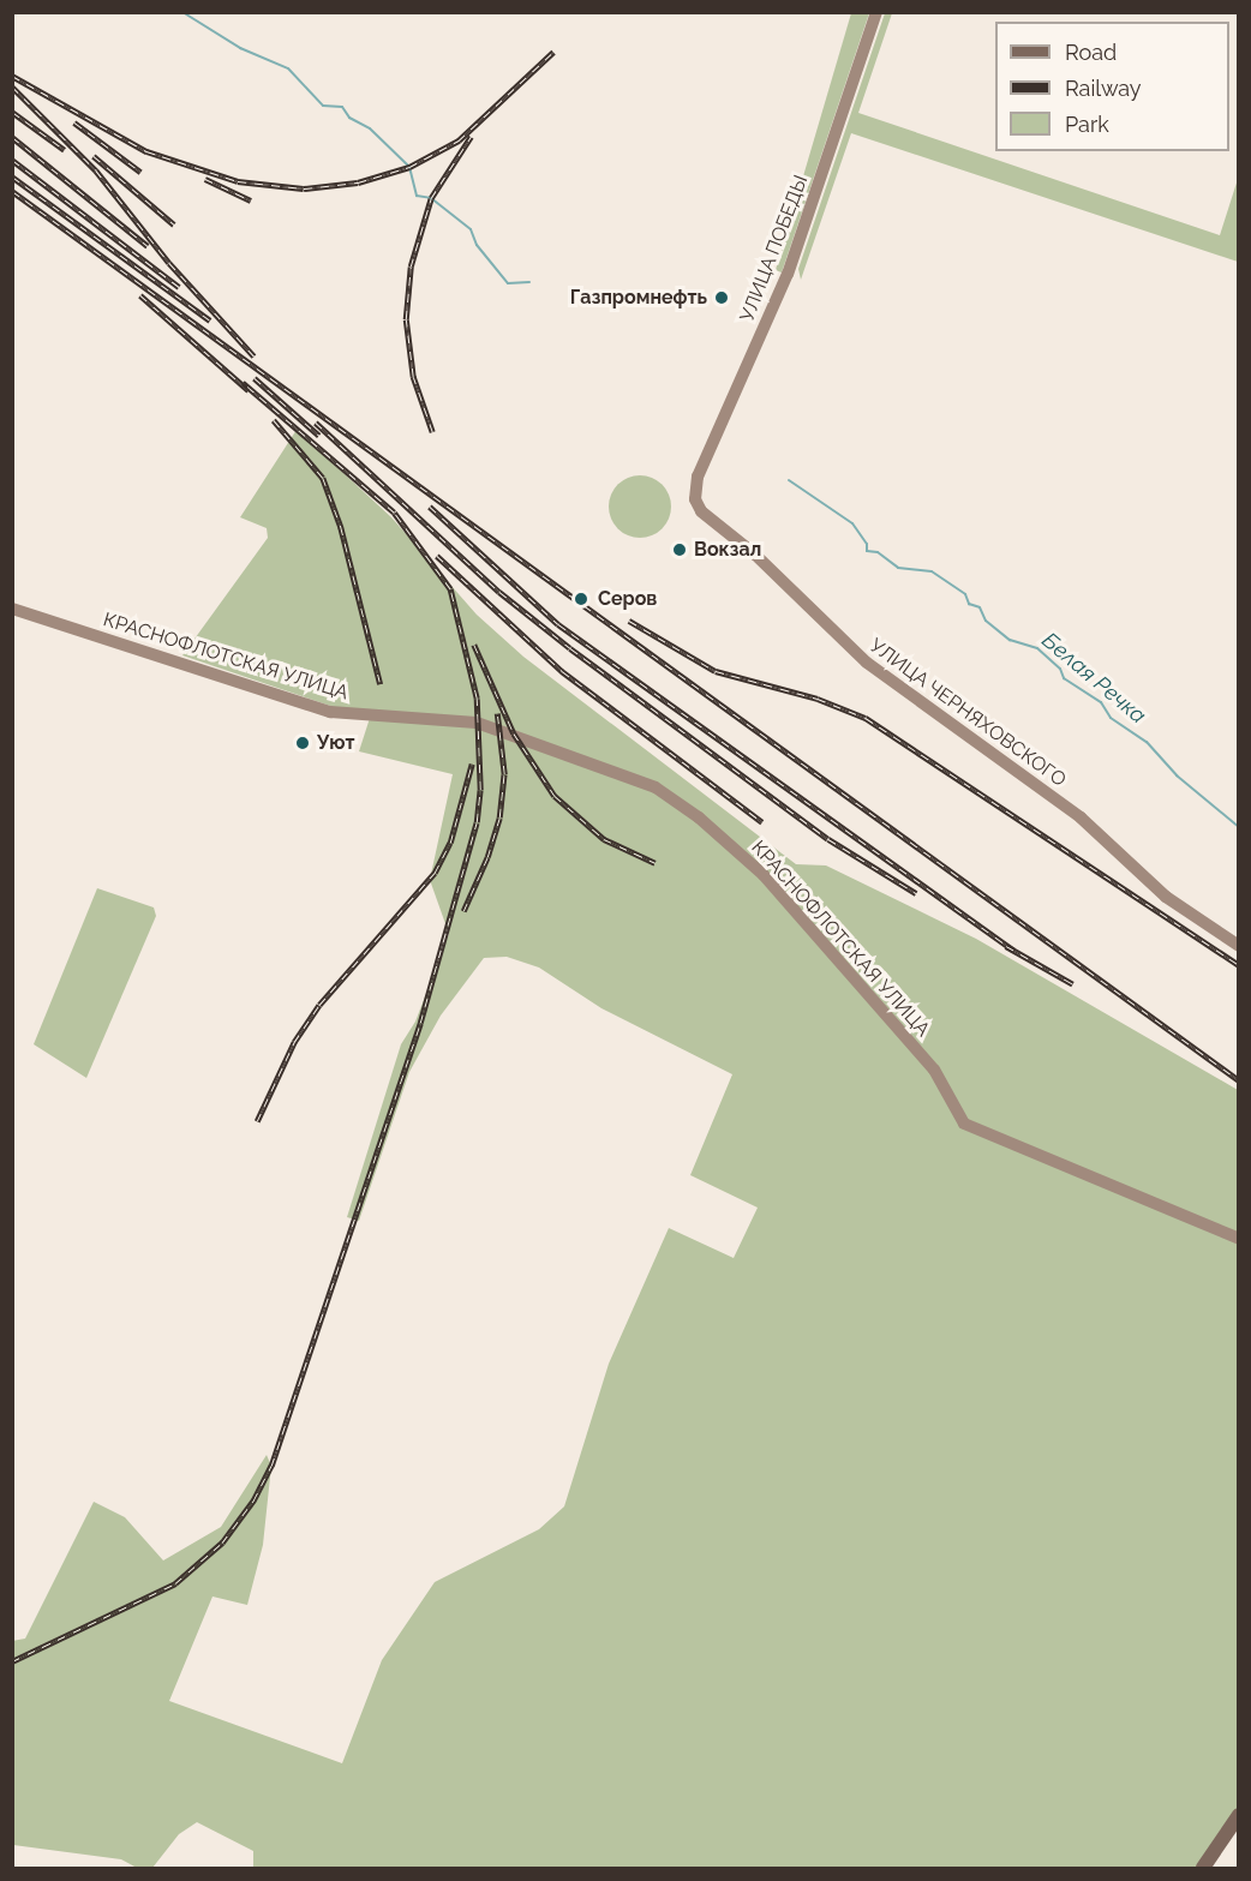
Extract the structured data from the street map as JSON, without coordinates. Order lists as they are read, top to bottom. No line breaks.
{"streets":{"street":["УЛИЦА ПОБЕДЫ","КРАСНОФЛОТСКАЯ УЛИЦА","УЛИЦА ЧЕРНЯХОВСКОГО"]},"crossings":[["УЛИЦА ПОБЕДЫ","УЛИЦА ЧЕРНЯХОВСКОГО"]],"water":["Белая Речка"],"places":["Газпромнефть","Вокзал","Серов","Уют"],"legend":["Road","Railway","Park"]}
